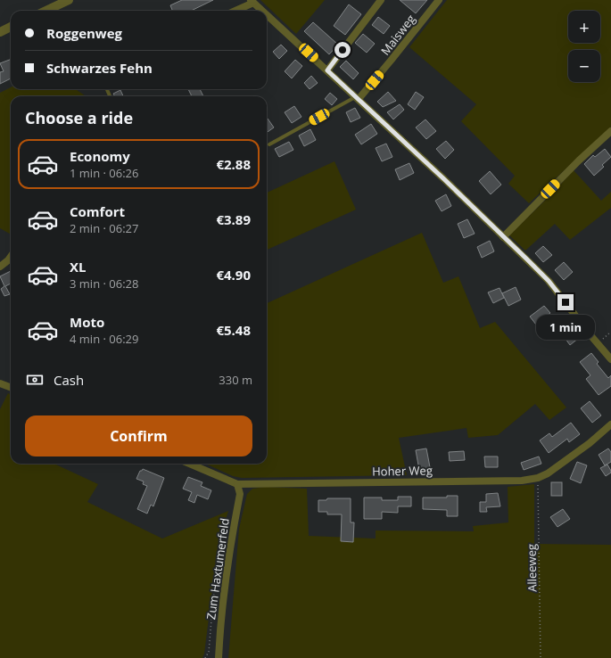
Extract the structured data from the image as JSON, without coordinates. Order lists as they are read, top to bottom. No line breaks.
{"streets":{"street":["Maisweg","Hoher Weg","Zum Haxtumerfeld"],"path":["Alleeweg"]},"crossings":[["Hoher Weg","Alleeweg"],["Hoher Weg","Zum Haxtumerfeld"]],"page":{"map_buttons":["+","−"],"banner":["Roggenweg","Schwarzes Fehn"],"heading":"Choose a ride","list":[{"name":"Economy","note":"1 min · 06:26","value":"€2.88"},{"name":"Comfort","note":"2 min · 06:27","value":"€3.89"},{"name":"XL","note":"3 min · 06:28","value":"€4.90"},{"name":"Moto","note":"4 min · 06:29","value":"€5.48"}],"bubble":"1 min","pay":["Cash","330 m"],"buttons":"Confirm"}}
